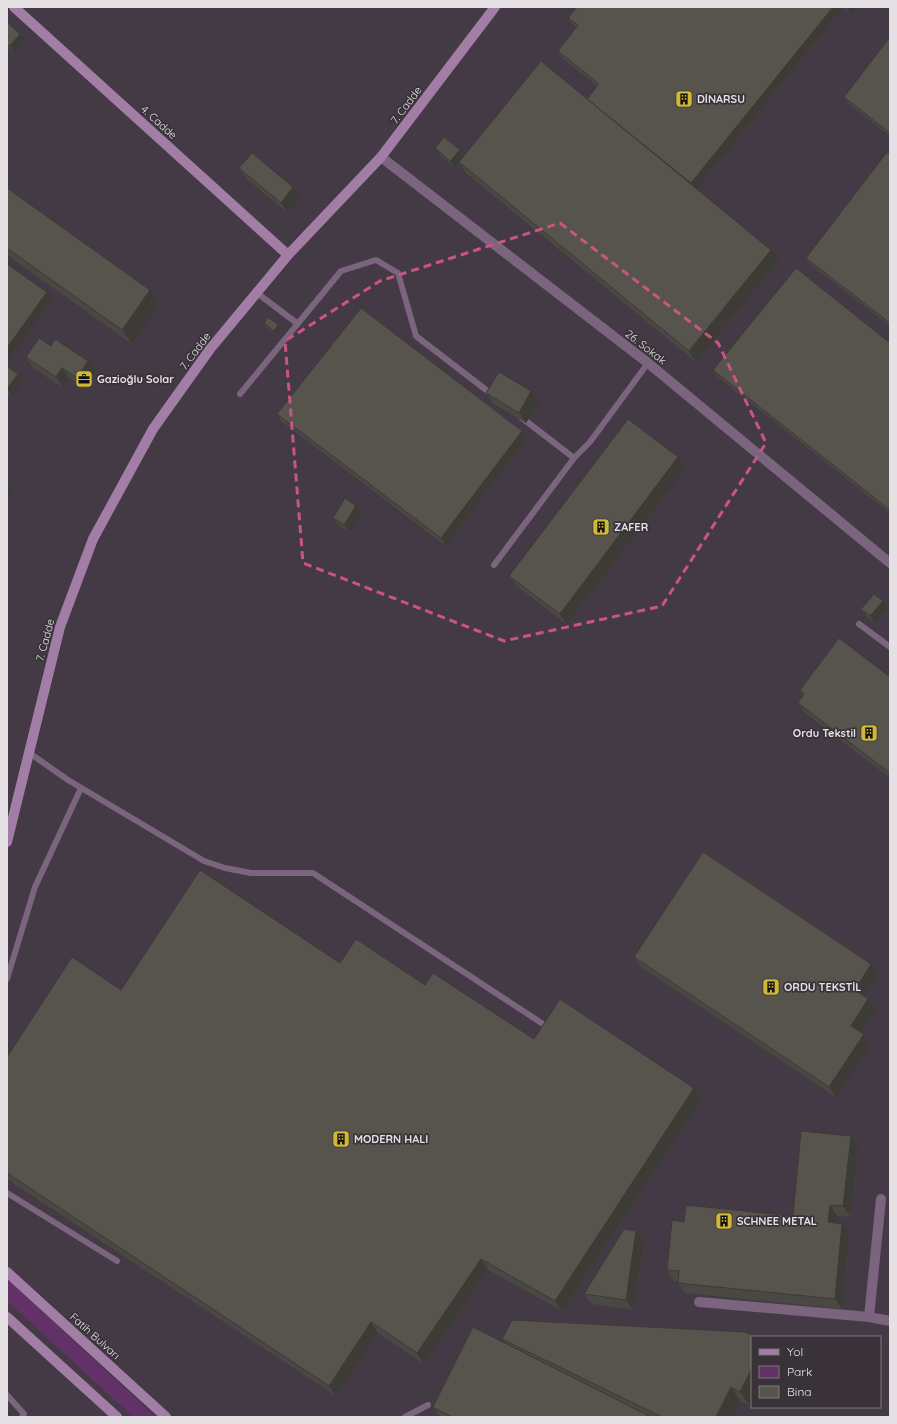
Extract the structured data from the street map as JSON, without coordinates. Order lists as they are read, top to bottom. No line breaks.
{"streets":{"street":["7. Cadde","4. Cadde","26. Sokak","Fatih Bulvarı"]},"crossings":[["7. Cadde","4. Cadde"],["7. Cadde","26. Sokak"]],"places":{"building":["DİNARSU","ZAFER","Ordu Tekstil","ORDU TEKSTİL","MODERN HALI","SCHNEE METAL"],"office":["Gazioğlu Solar"]},"legend":["Yol","Park","Bina"]}
